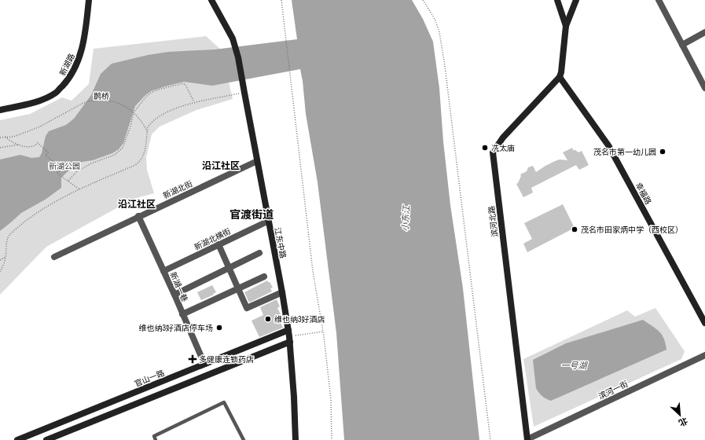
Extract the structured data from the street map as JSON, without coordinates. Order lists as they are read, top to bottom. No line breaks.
{"streets":{"street":["新湖路","新湖北街","幸福路","滨河北路","新湖北横街","江东中路","新湖一巷","官山一路","滨河一街"],"path":["鹊桥"]},"crossings":[["新湖北街","江东中路"],["新湖北街","新湖一巷"],["幸福路","滨河北路"],["滨河北路","滨河一街"],["新湖北横街","江东中路"],["新湖北横街","新湖一巷"],["江东中路","官山一路"],["新湖一巷","官山一路"]],"districts":["沿江社区","沿江社区","官渡街道"],"water":["小东江","一号湖"],"parks":["新湖公园"],"places":{"other":["冼太庙","茂名市第一幼儿园","茂名市田家炳中学（西校区）","维也纳3好酒店","维也纳3好酒店停车场"],"health":["多健康连锁药店"]},"north":"bottom right"}
